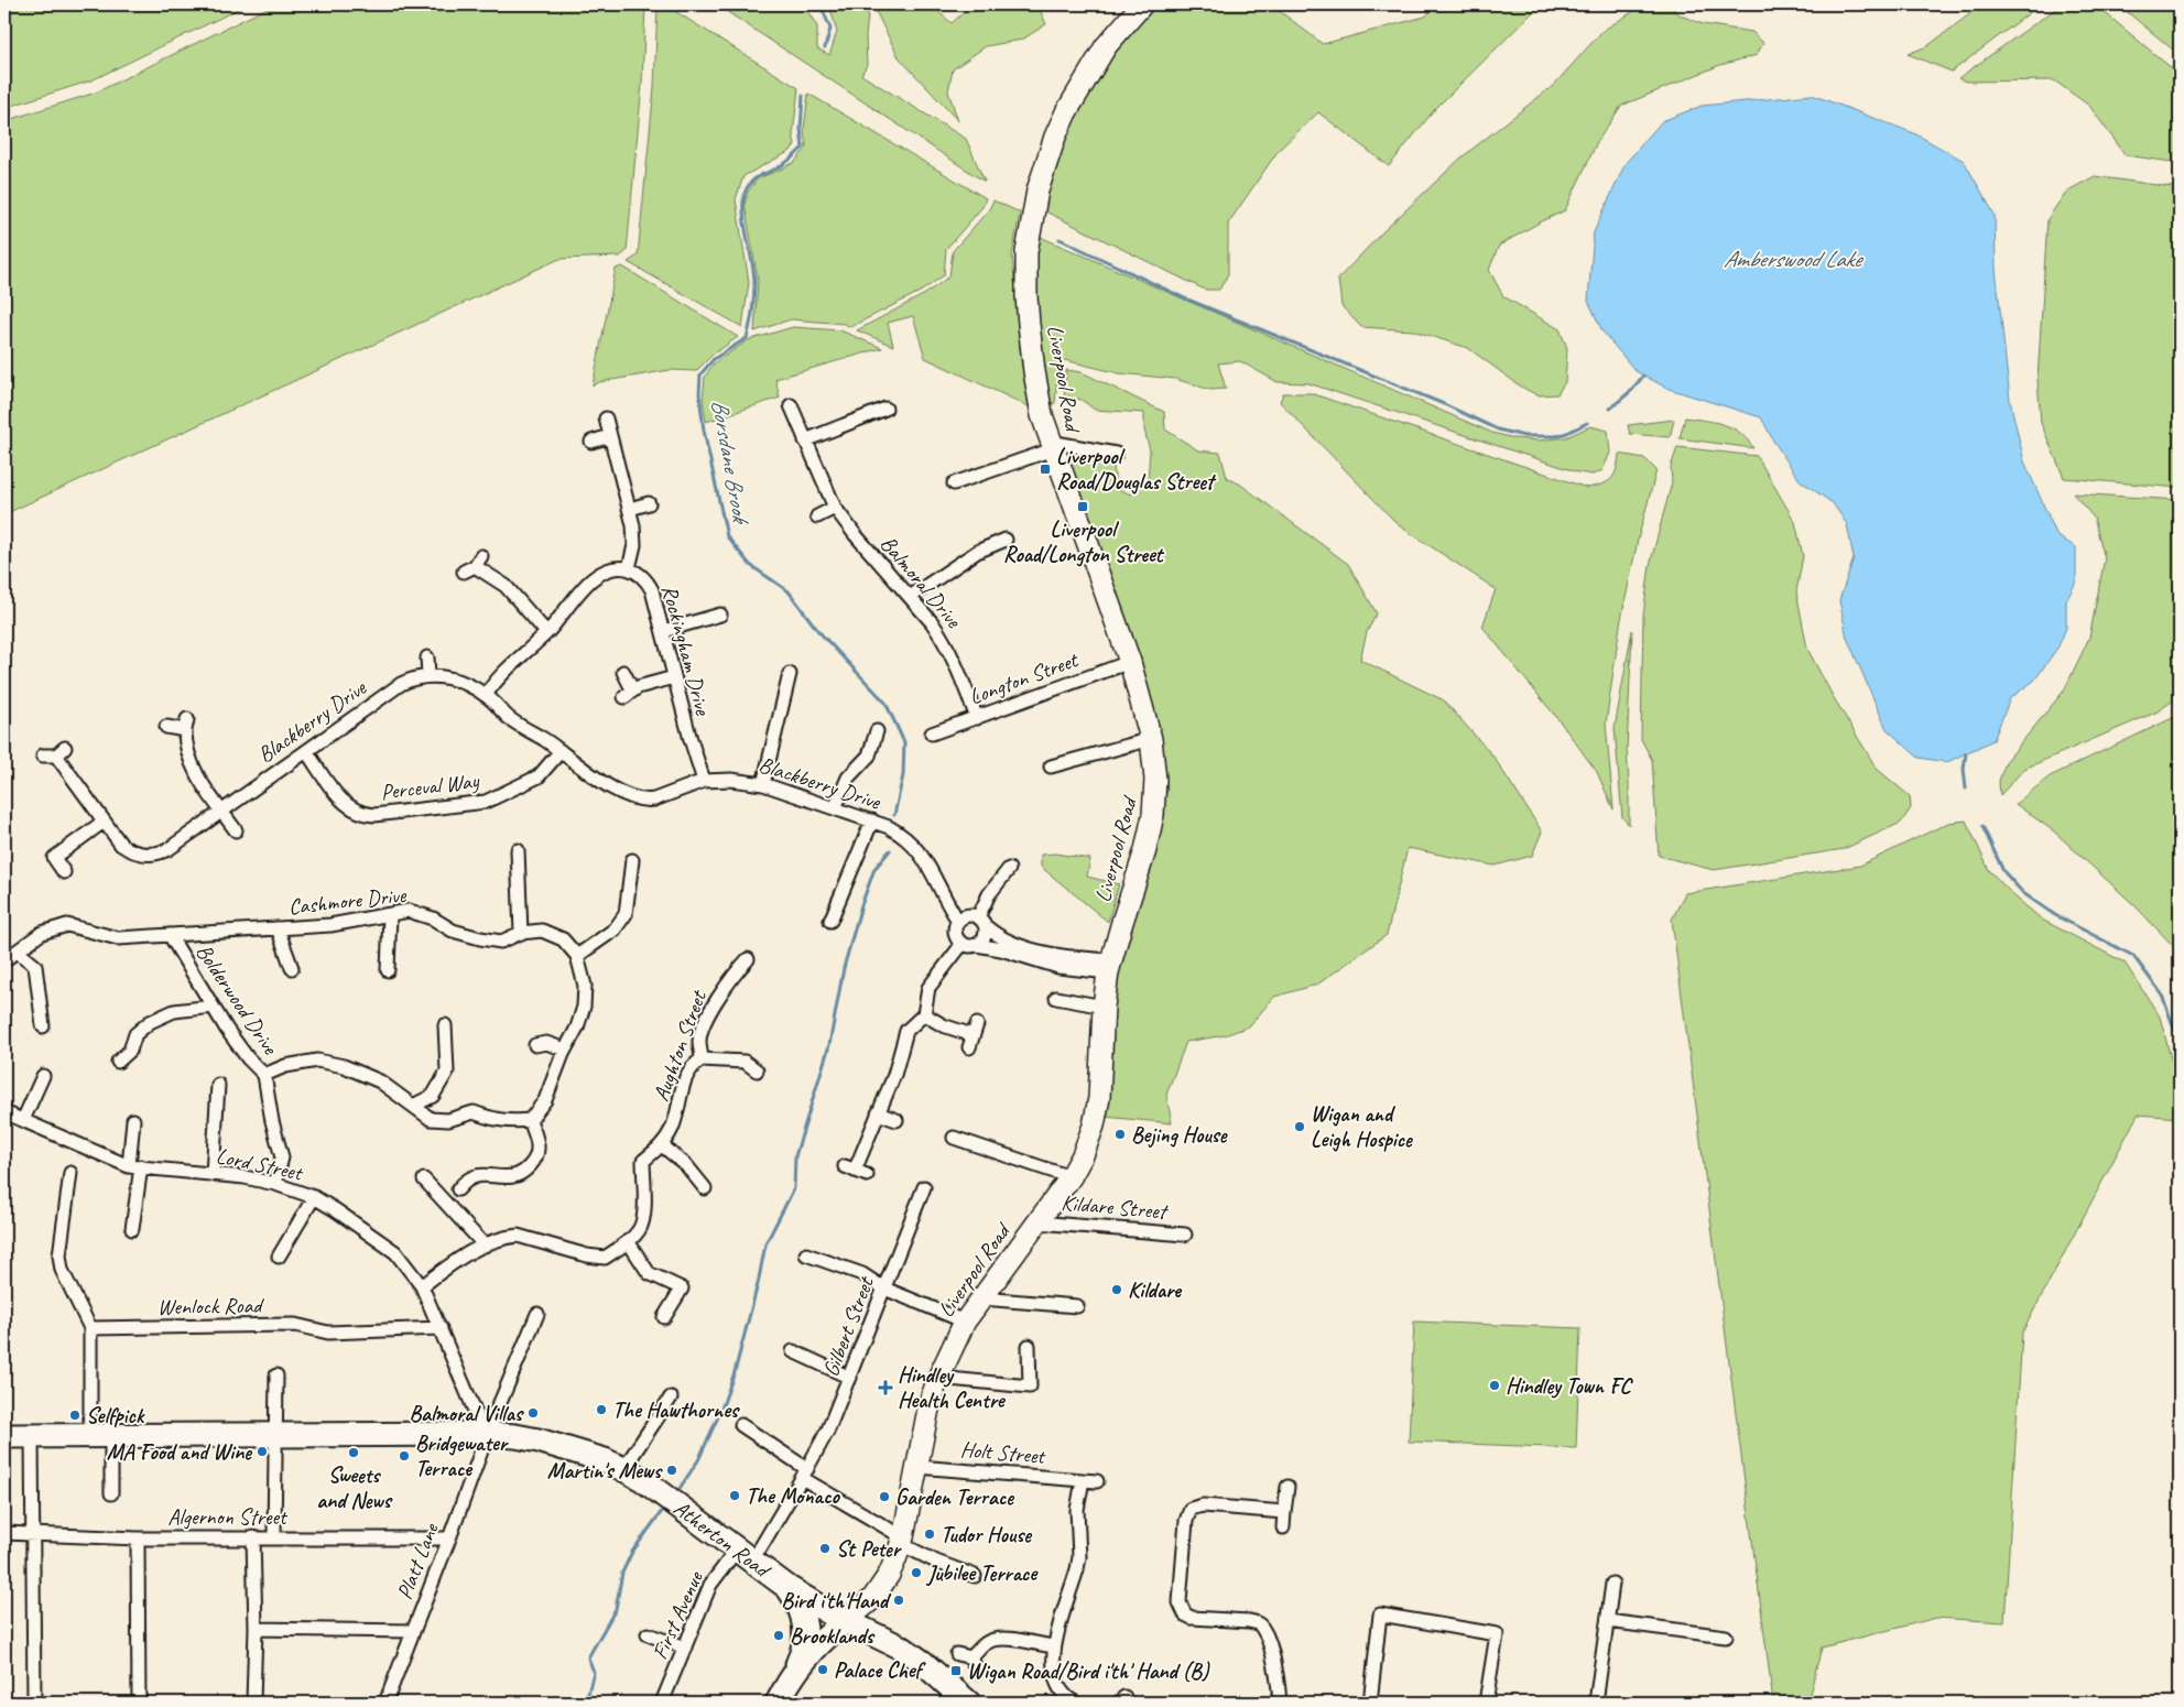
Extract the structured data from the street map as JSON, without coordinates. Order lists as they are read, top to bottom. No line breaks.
{"streets":{"highway":["Atherton Road"],"main road":["Liverpool Road"],"street":["Balmoral Drive","Rockingham Drive","Longton Street","Blackberry Drive","Perceval Way","Cashmore Drive","Bolderwood Drive","Aughton Street","Lord Street","Kildare Street","Wenlock Road","Gilbert Street","Holt Street","Algernon Street","Platt Lane","First Avenue"]},"crossings":[["Liverpool Road","Longton Street"],["Liverpool Road","Kildare Street"],["Liverpool Road","Holt Street"],["Liverpool Road","Atherton Road"],["Balmoral Drive","Longton Street"],["Rockingham Drive","Blackberry Drive"],["Blackberry Drive","Perceval Way"],["Cashmore Drive","Bolderwood Drive"],["Bolderwood Drive","Lord Street"],["Aughton Street","Lord Street"],["Lord Street","Wenlock Road"],["Lord Street","Atherton Road"],["Lord Street","Platt Lane"],["Algernon Street","Platt Lane"],["Atherton Road","Platt Lane"],["Atherton Road","First Avenue"]],"water":["Amberswood Lake","Borsdane Brook"],"places":{"transit":["Liverpool Road/Douglas Street","Liverpool Road/Longton Street","Wigan Road/Bird i'th' Hand (B)"],"other":["Wigan and Leigh Hospice","Bejing House","Kildare","Hindley Town FC","The Hawthornes","Balmoral Villas","Selfpick","MA Food and Wine","Sweets and News","Bridgewater Terrace","Martin's Mews","The Monaco","Garden Terrace","Tudor House","St Peter","Jubilee Terrace","Bird i'th'Hand","Brooklands","Palace Chef"],"health":["Hindley Health Centre"]}}
